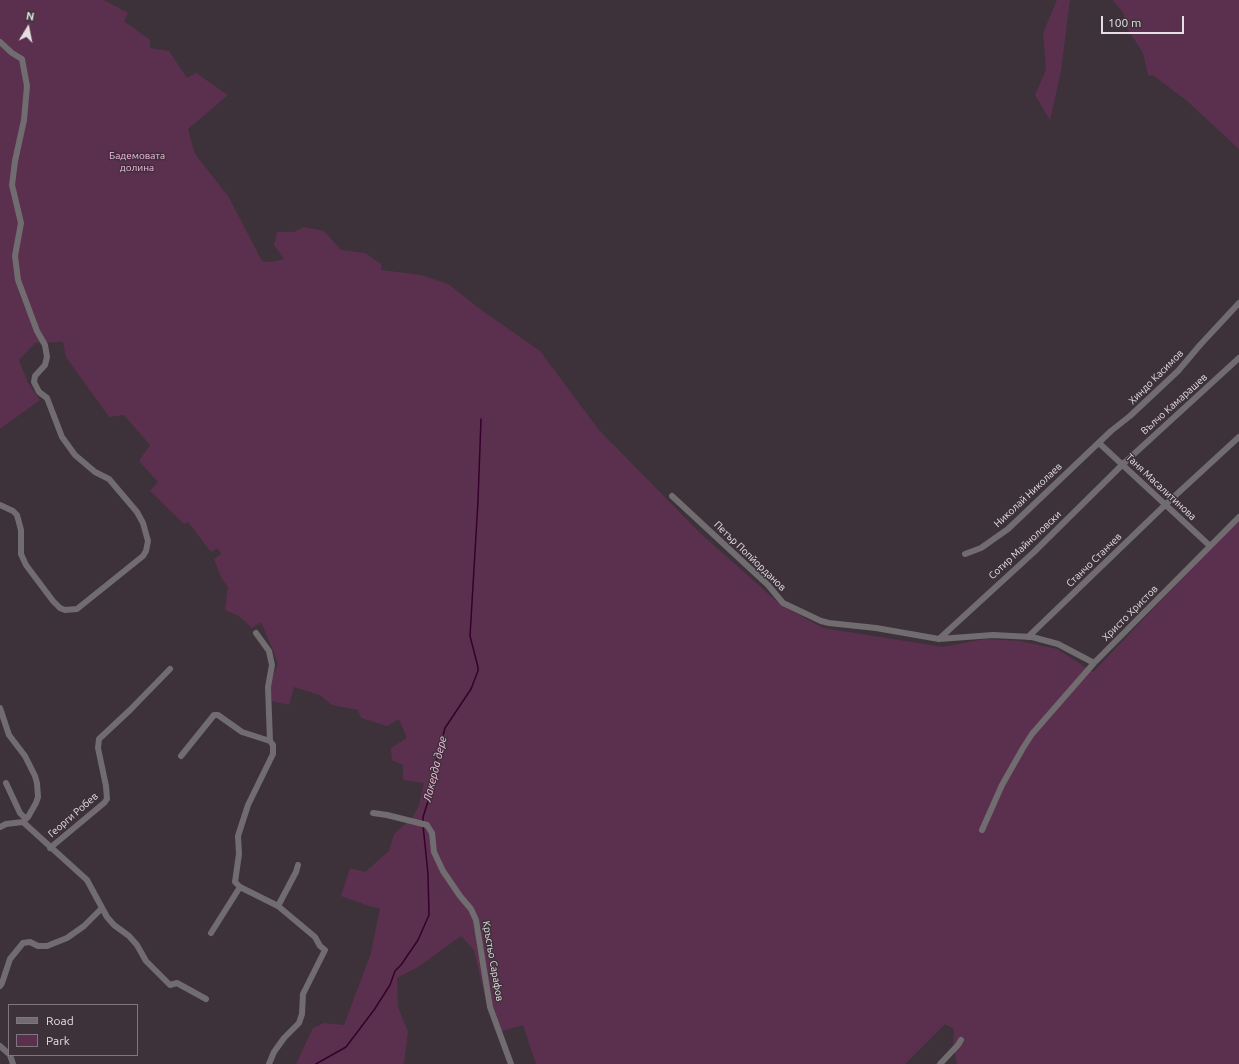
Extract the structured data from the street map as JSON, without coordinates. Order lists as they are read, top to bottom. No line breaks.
{"streets":{"street":["Хиндо Касимов","Вълчо Камарашев","Таня Масалитинова","Николай Николаев","Сотир Майноловски","Петър Попйорданов","Станчо Станчев","Христо Христов","Георги Робев","Кръстьо Сарафов"]},"crossings":[["Хиндо Касимов","Таня Масалитинова"],["Хиндо Касимов","Николай Николаев"],["Вълчо Камарашев","Таня Масалитинова"],["Вълчо Камарашев","Сотир Майноловски"],["Таня Масалитинова","Николай Николаев"],["Таня Масалитинова","Сотир Майноловски"],["Таня Масалитинова","Станчо Станчев"],["Таня Масалитинова","Христо Христов"],["Сотир Майноловски","Петър Попйорданов"],["Петър Попйорданов","Станчо Станчев"],["Петър Попйорданов","Христо Христов"]],"water":["Лакерда дере"],"parks":["Бадемовата долина"],"legend":["Road","Park"],"scale_bar":"100 m","north":"top"}
